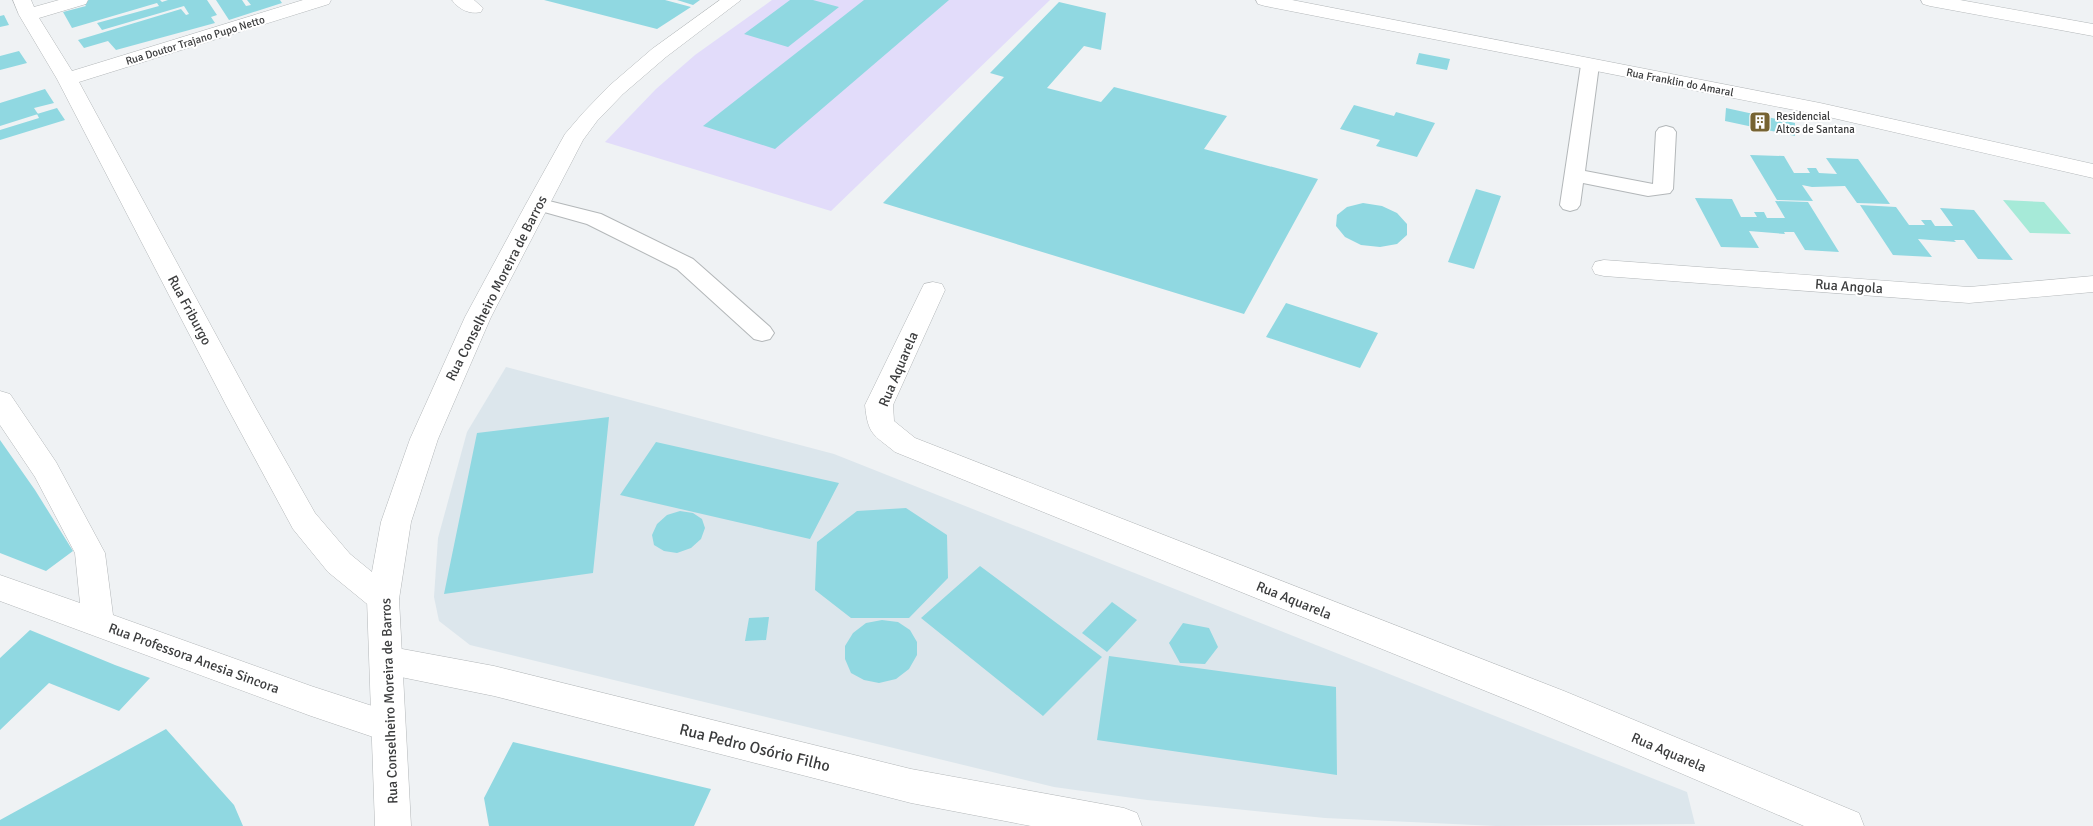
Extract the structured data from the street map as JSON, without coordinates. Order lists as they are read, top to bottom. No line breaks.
{"streets":{"street":["Rua Doutor Trajano Pupo Netto","Rua Franklin do Amaral","Rua Angola","Rua Conselheiro Moreira de Barros","Rua Friburgo","Rua Aquarela","Rua Professora Anesia Sincora","Rua Pedro Osório Filho"]},"crossings":[["Rua Doutor Trajano Pupo Netto","Rua Friburgo"],["Rua Conselheiro Moreira de Barros","Rua Friburgo"],["Rua Conselheiro Moreira de Barros","Rua Professora Anesia Sincora"],["Rua Conselheiro Moreira de Barros","Rua Pedro Osório Filho"]],"places":{"building":["Residencial Altos de Santana"]}}
